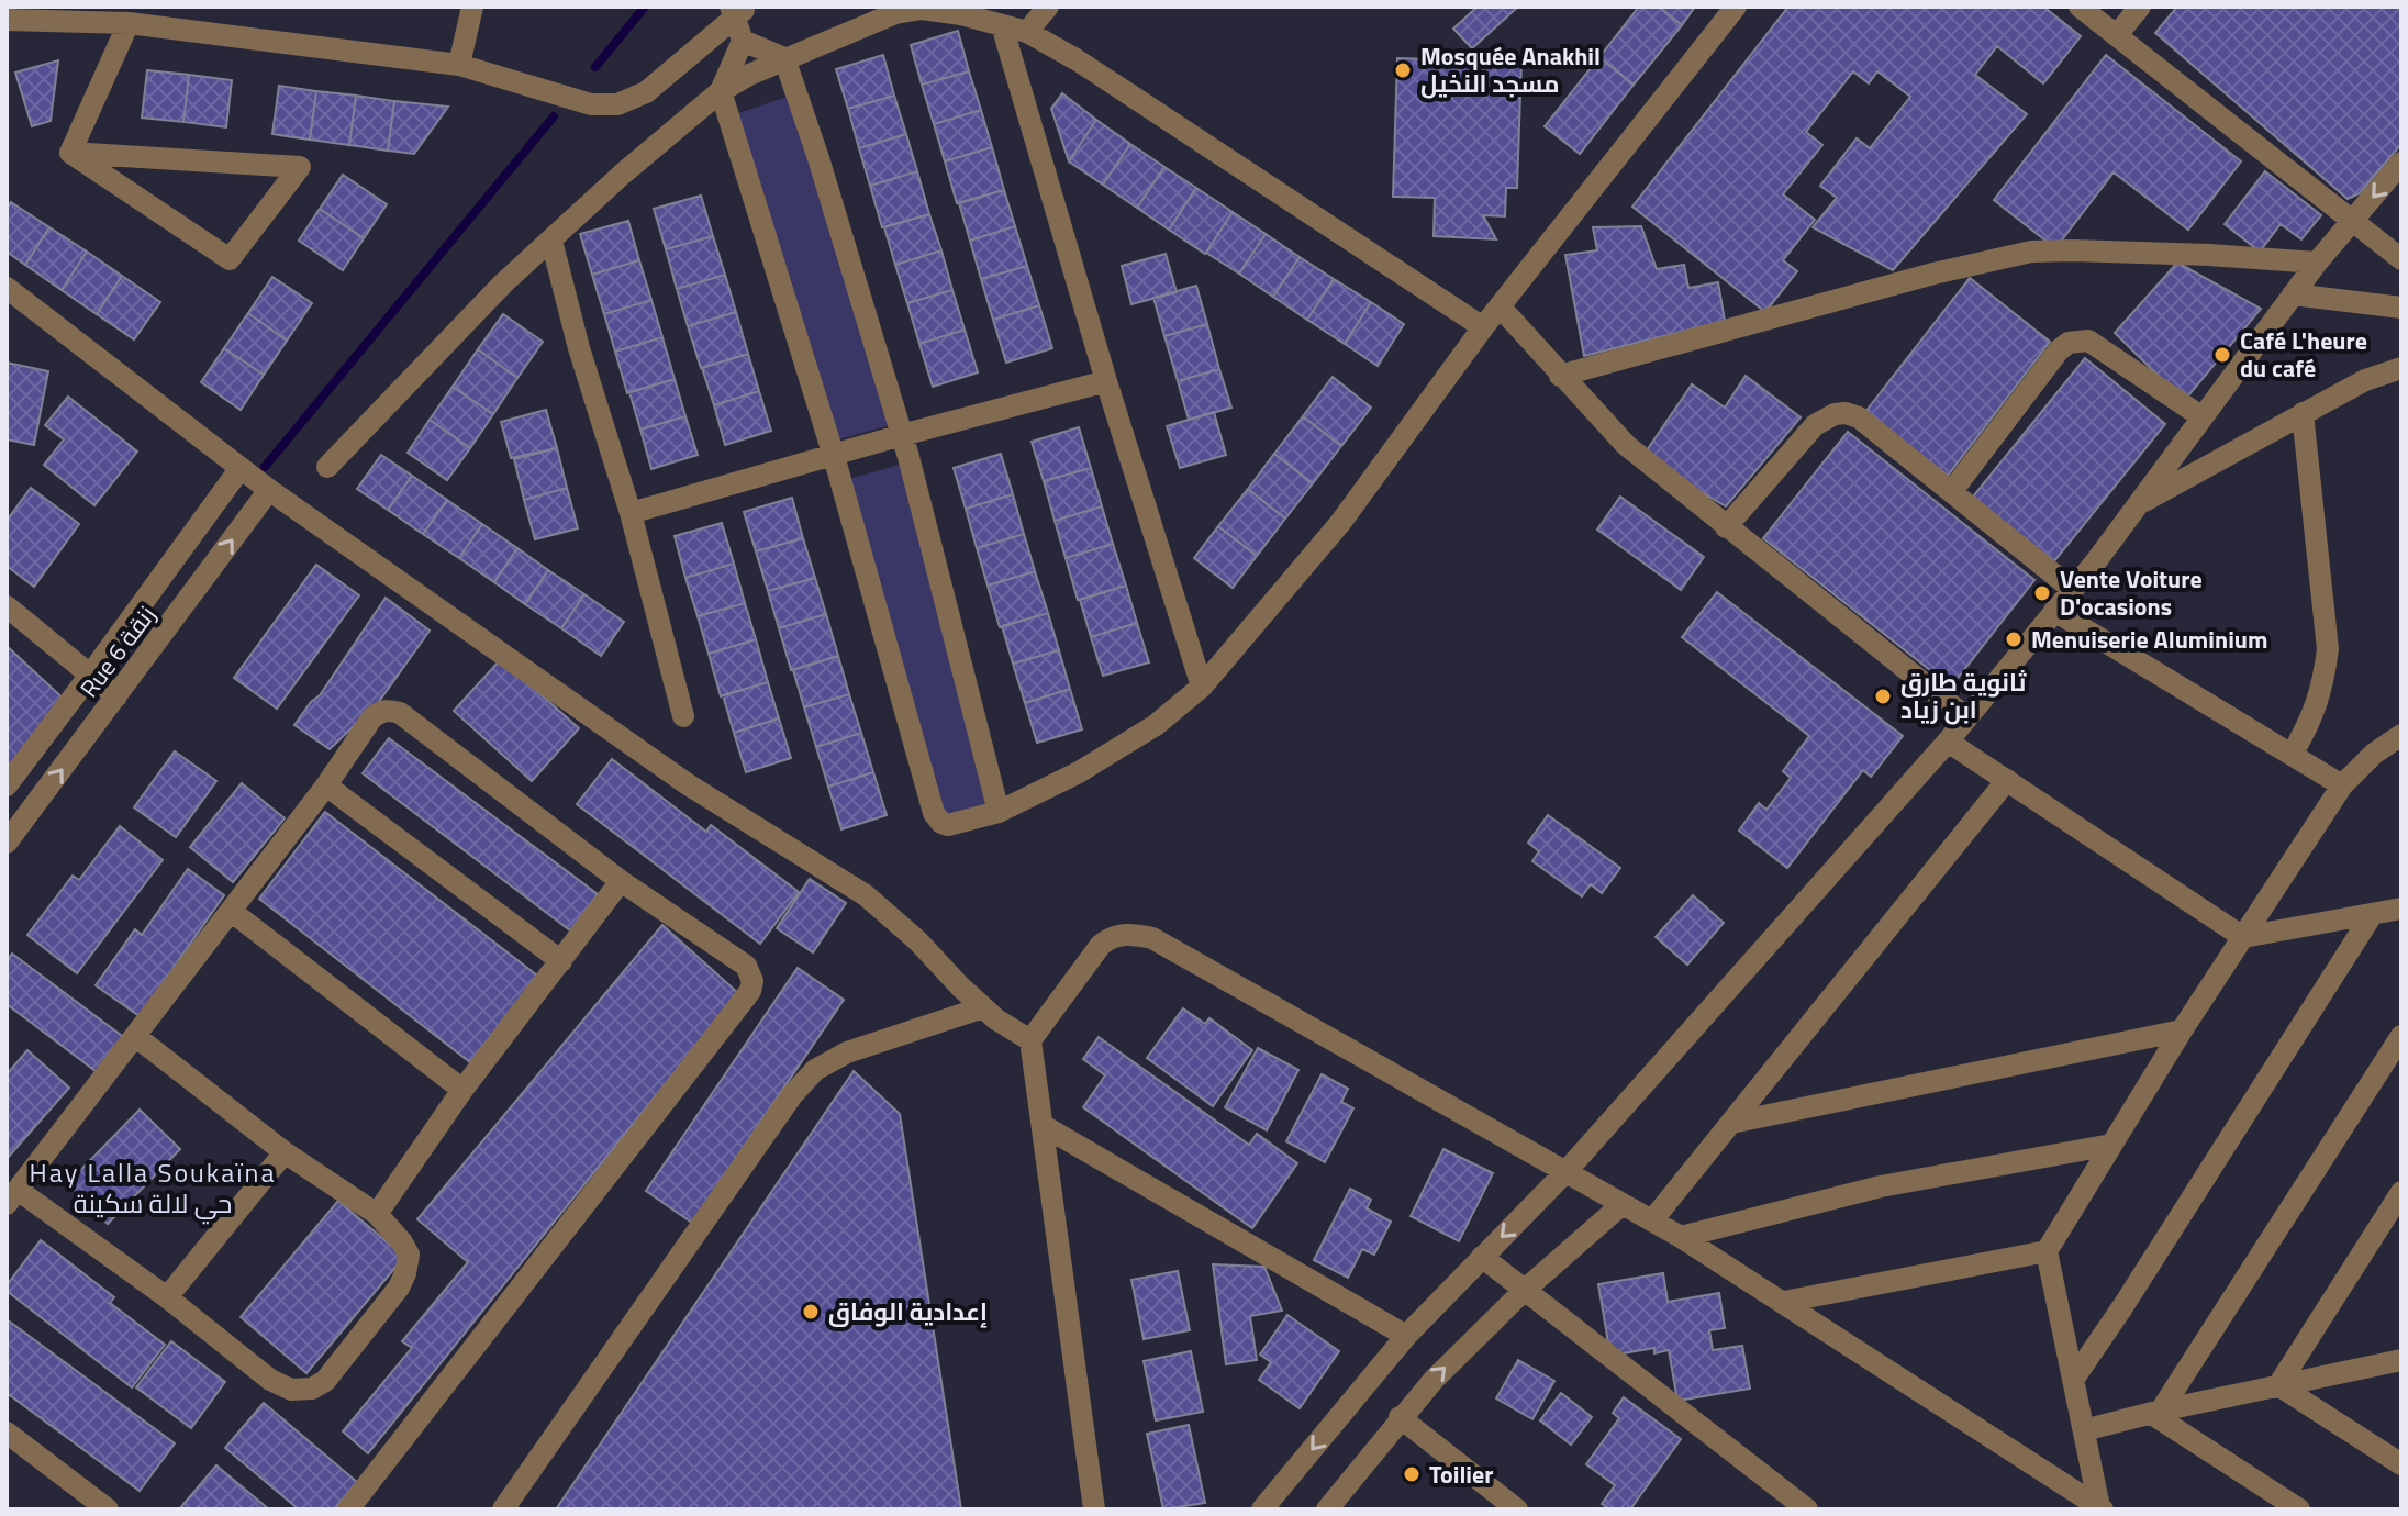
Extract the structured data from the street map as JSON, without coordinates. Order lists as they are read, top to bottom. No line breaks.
{"streets":{"street":["Rue 6 زنقة"]},"districts":["Hay Lalla Soukaïna حي لالة سكينة"],"places":["Mosquée Anakhil مسجد النخيل","Café L'heure du café","Vente Voiture D'ocasions","Menuiserie Aluminium","ثانوية طارق ابن زياد","إعدادية الوفاق","Toilier"]}
